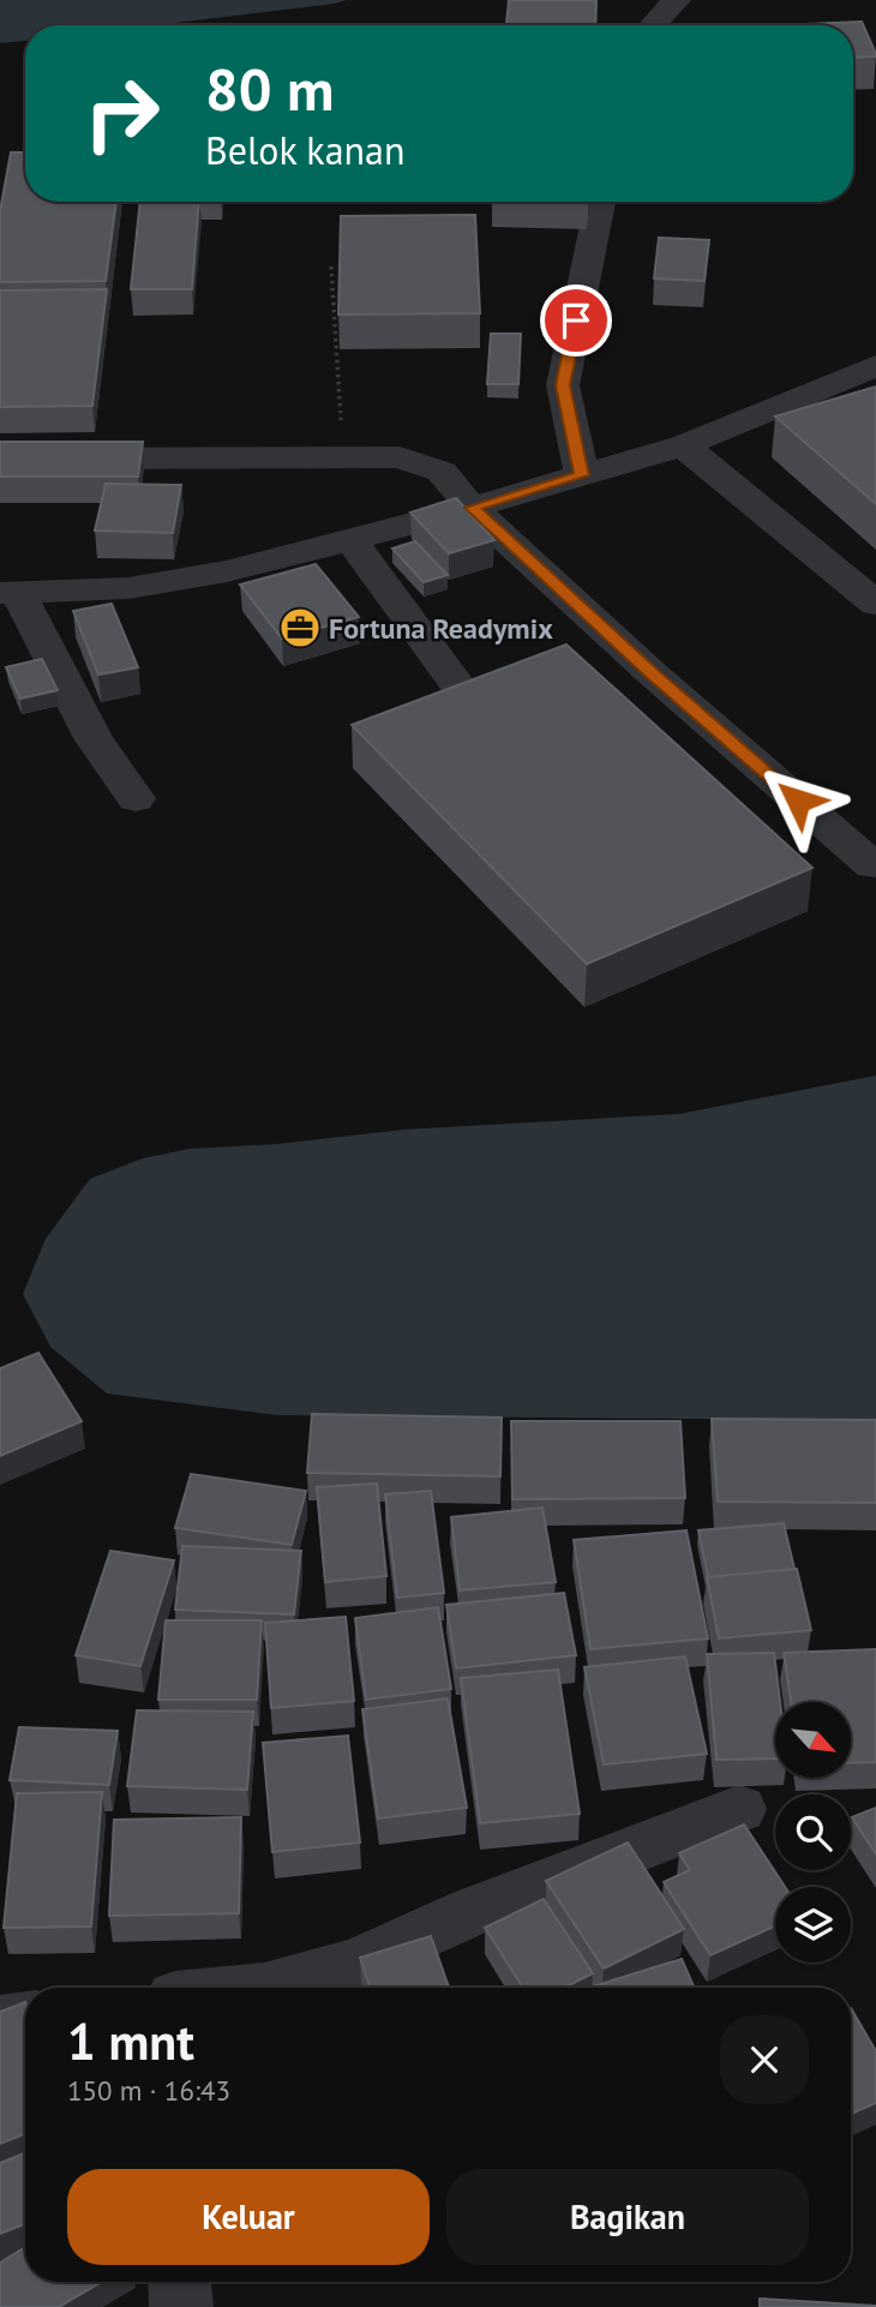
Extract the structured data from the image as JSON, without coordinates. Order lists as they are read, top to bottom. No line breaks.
{"places":{"office":["Fortuna Readymix"]},"north":"bottom right","page":{"turn":["80 m","Belok kanan"],"heading":["1 mnt","150 m · 16:43"],"buttons":["Keluar","Bagikan"]}}
